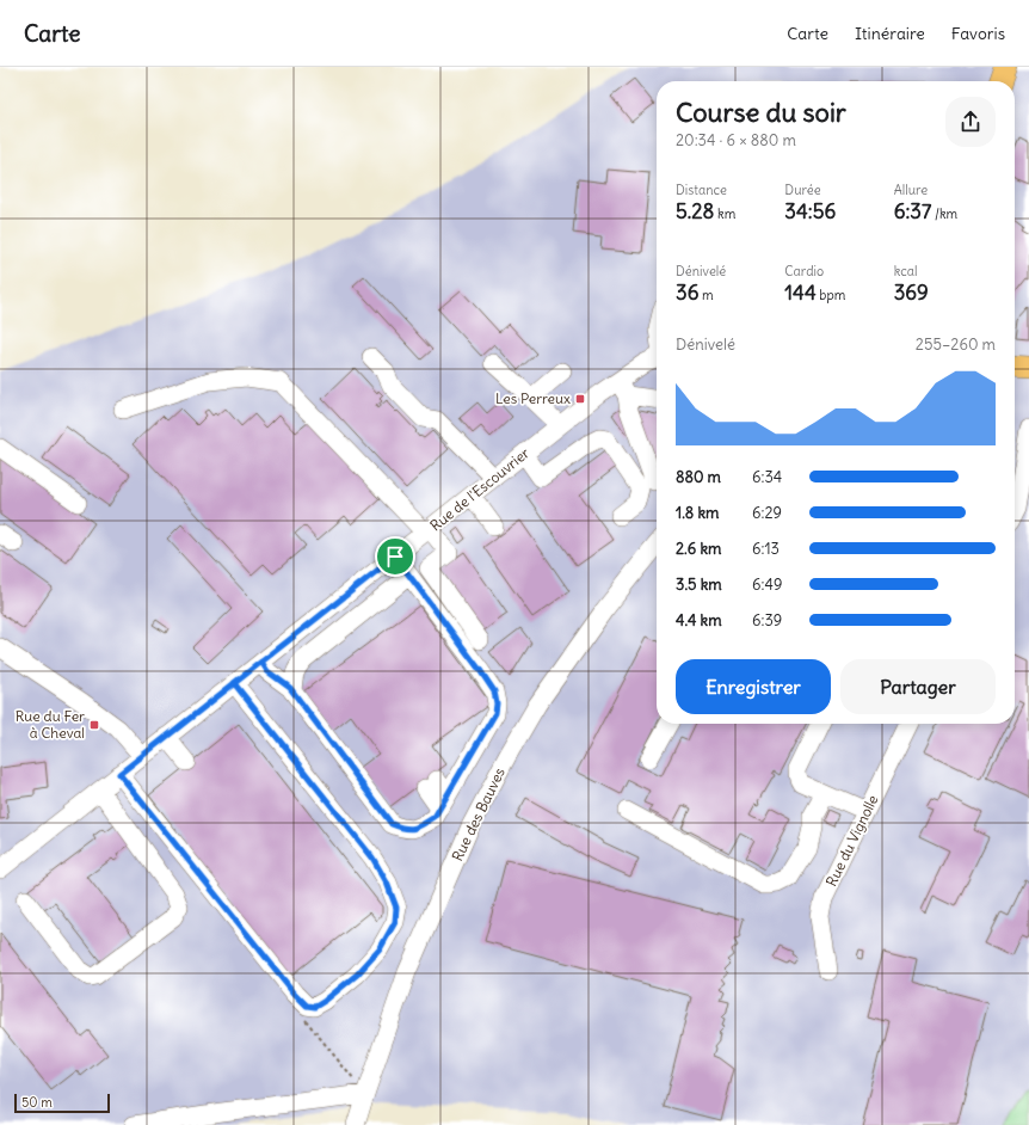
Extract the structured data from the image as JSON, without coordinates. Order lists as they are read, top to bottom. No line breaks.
{"streets":{"street":["Rue de l'Escouvrier","Rue des Bauves","Rue du Vignolle"]},"places":{"transit":["Les Perreux","Rue du Fer à Cheval"]},"scale_bar":"50 m","page":{"header":"Carte","nav":["Carte","Itinéraire","Favoris"],"heading":["Course du soir","20:34 · 6 × 880 m"],"stats":[["Distance","5.28 km"],["Durée","34:56"],["Allure","6:37 /km"],["Dénivelé","36 m"],["Cardio","144 bpm"],["kcal","369"]],"chart":["Dénivelé","255–260 m"],"list":[{"name":"880 m","note":"6:34"},{"name":"1.8 km","note":"6:29"},{"name":"2.6 km","note":"6:13"},{"name":"3.5 km","note":"6:49"},{"name":"4.4 km","note":"6:39"}],"buttons":["Enregistrer","Partager"],"scale":"50 m"}}
